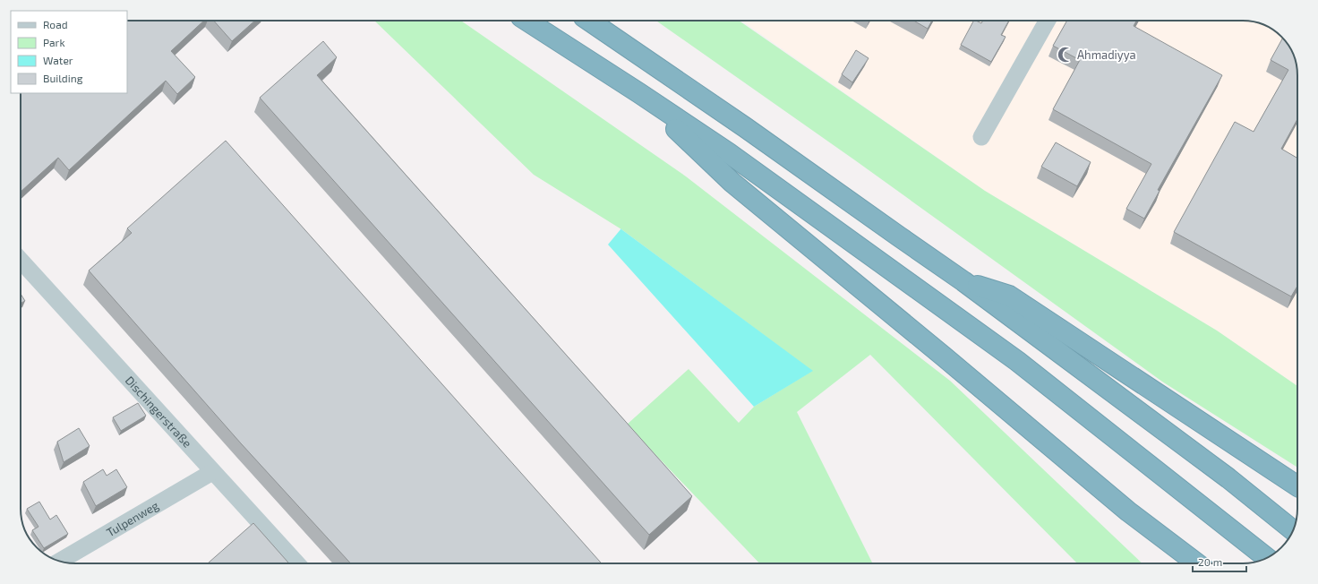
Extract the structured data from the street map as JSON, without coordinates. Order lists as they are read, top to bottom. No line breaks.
{"streets":{"street":["Dischingerstraße","Tulpenweg"]},"crossings":[["Dischingerstraße","Tulpenweg"]],"places":{"mosque":["Ahmadiyya"]},"legend":["Road","Park","Water","Building"],"scale_bar":"20 m"}
